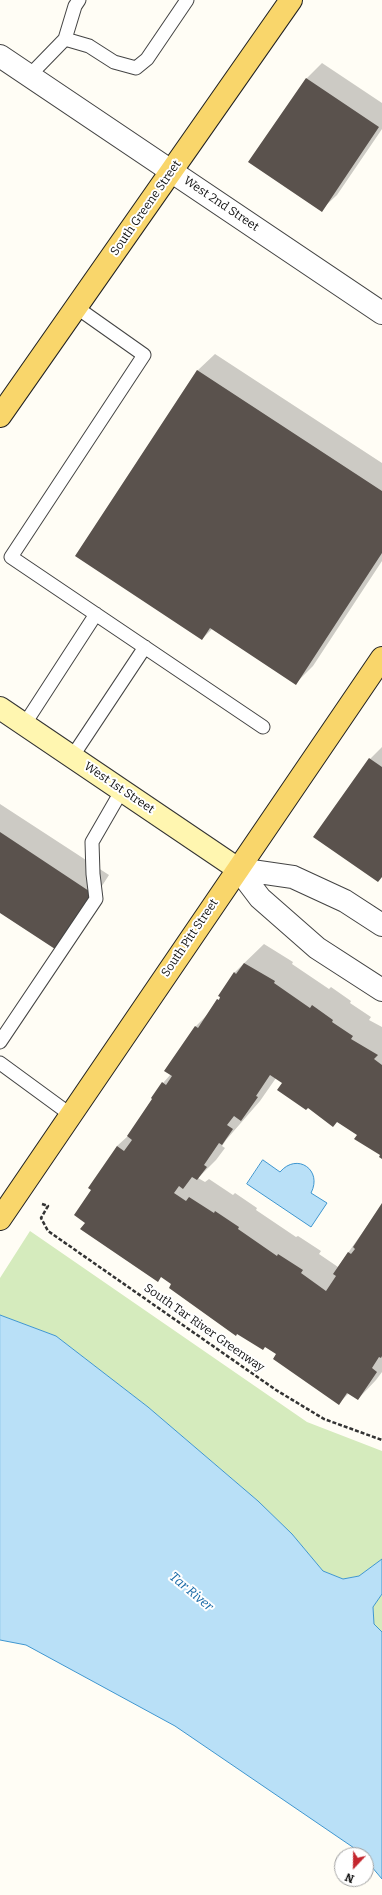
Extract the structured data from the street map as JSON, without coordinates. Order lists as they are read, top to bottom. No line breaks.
{"streets":{"main road":["South Greene Street","South Pitt Street"],"street":["West 2nd Street","West 1st Street"],"path":["South Tar River Greenway"]},"crossings":[["West 2nd Street","South Greene Street"],["West 1st Street","South Pitt Street"]],"water":["Tar River"],"north":"bottom"}
